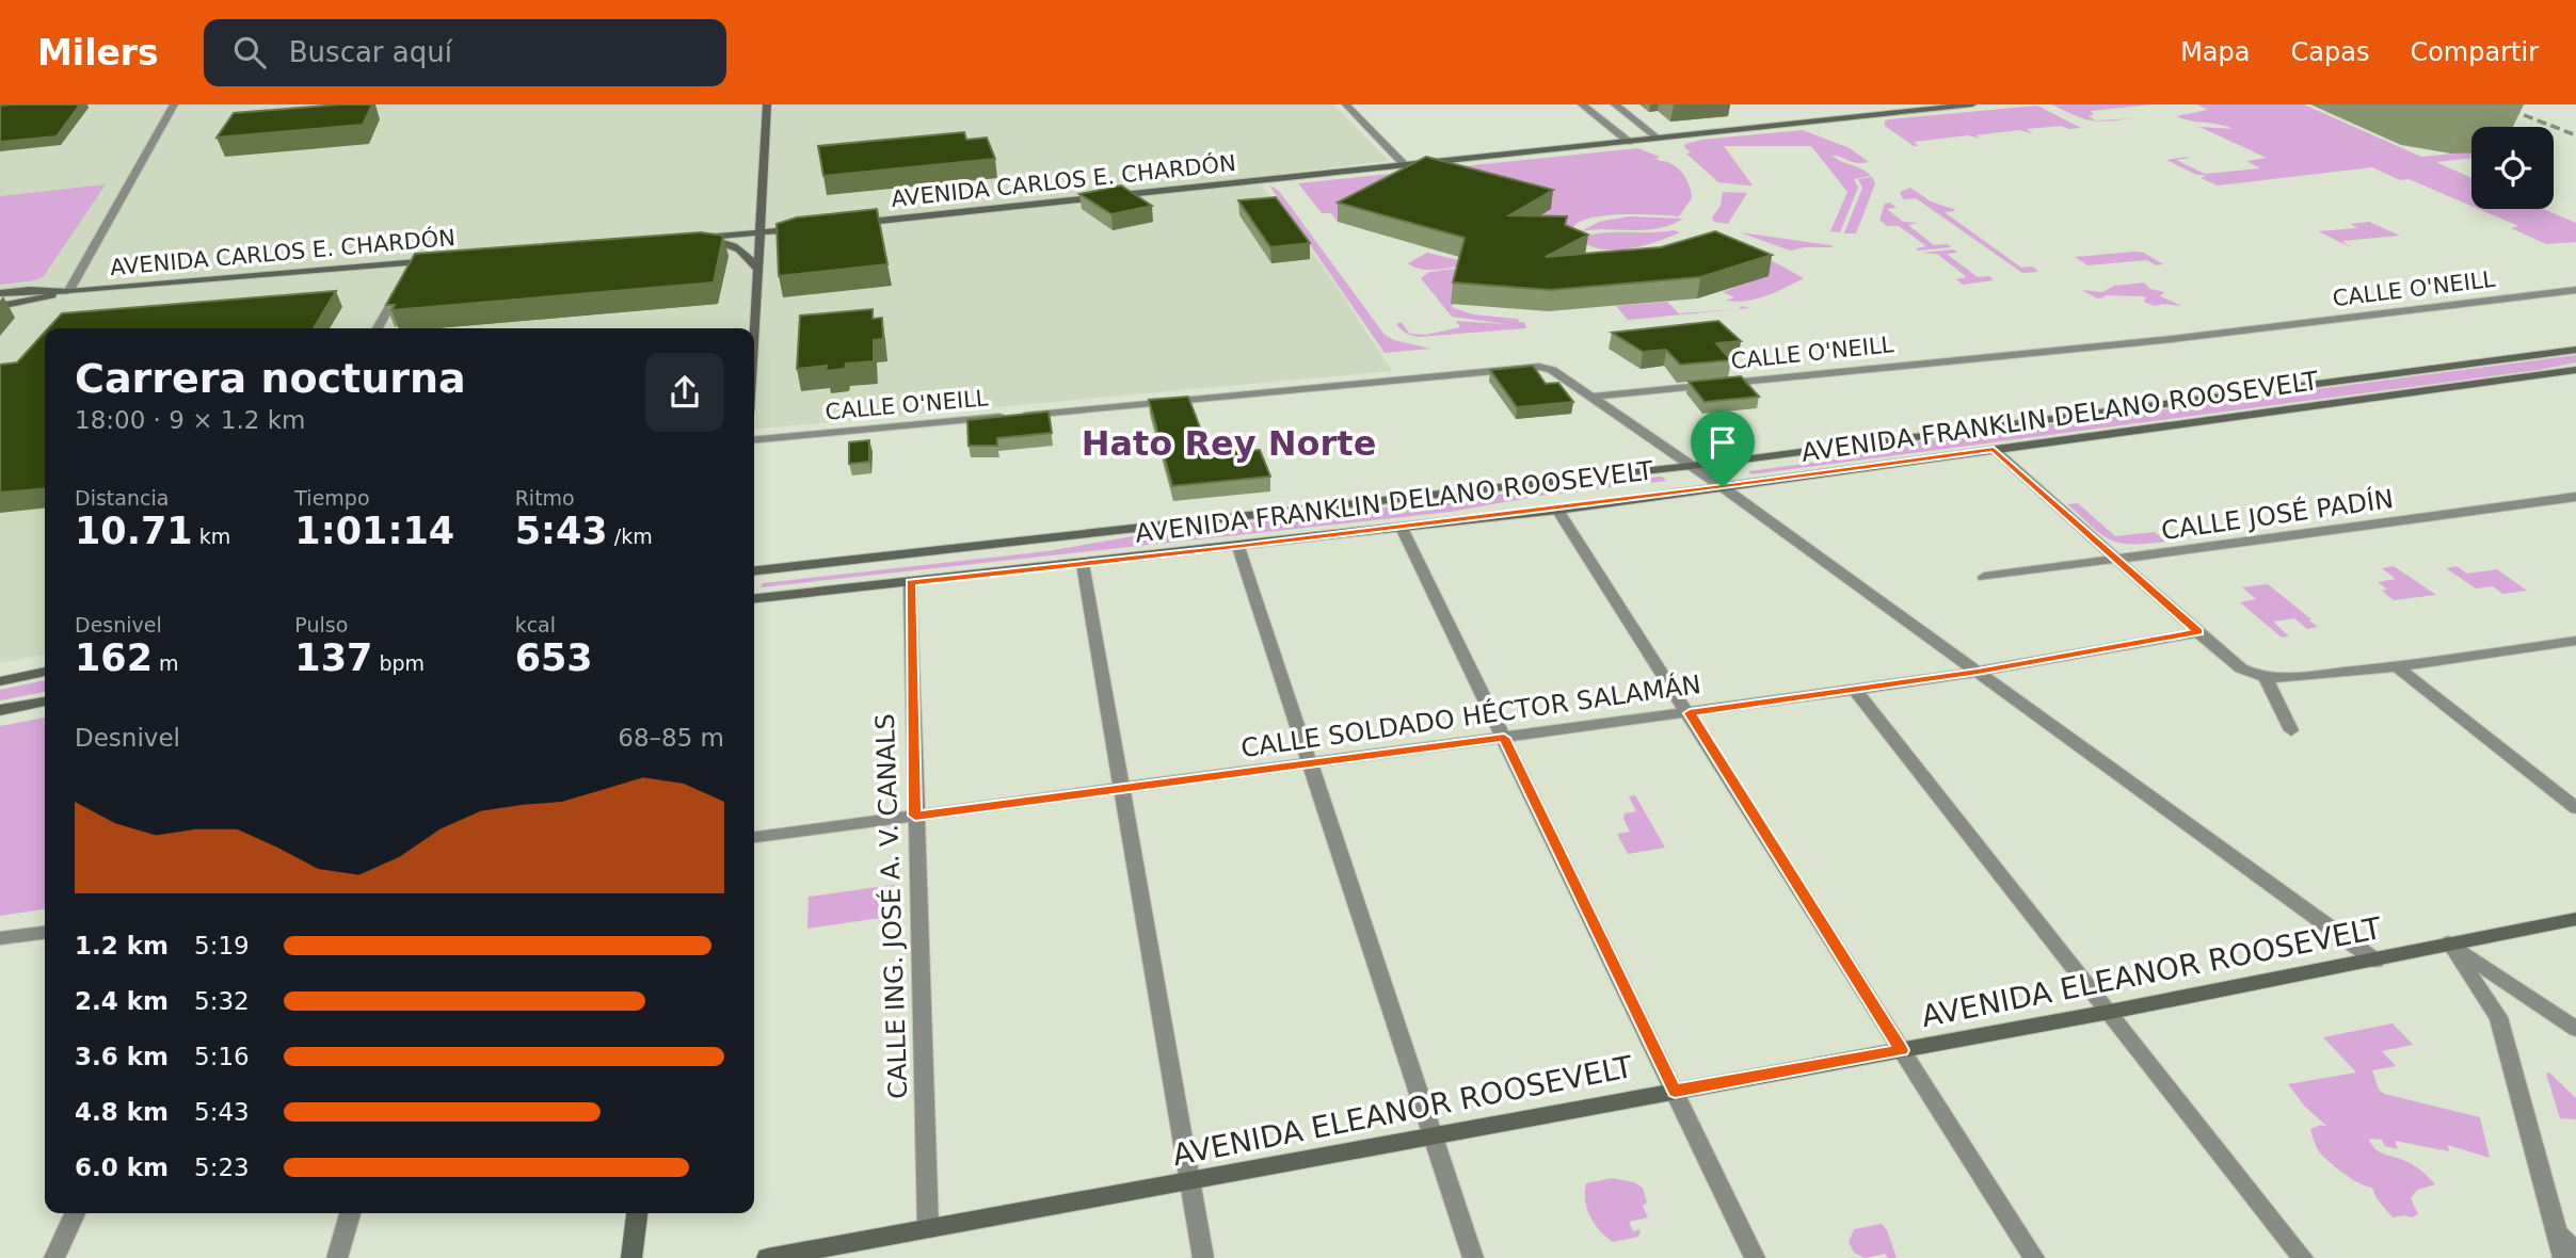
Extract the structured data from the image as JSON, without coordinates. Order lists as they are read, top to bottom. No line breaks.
{"streets":{"street":["AVENIDA CARLOS E. CHARDÓN","CALLE O'NEILL","AVENIDA FRANKLIN DELANO ROOSEVELT","CALLE JOSÉ PADÍN","CALLE SOLDADO HÉCTOR SALAMÁN","CALLE ING. JOSÉ A. V. CANALS","AVENIDA ELEANOR ROOSEVELT"]},"crossings":[["AVENIDA FRANKLIN DELANO ROOSEVELT","CALLE ING. JOSÉ A. V. CANALS"],["CALLE SOLDADO HÉCTOR SALAMÁN","CALLE ING. JOSÉ A. V. CANALS"],["CALLE ING. JOSÉ A. V. CANALS","AVENIDA ELEANOR ROOSEVELT"]],"districts":["Hato Rey Norte"],"page":{"header":"Milers","search":"Buscar aquí","nav":["Mapa","Capas","Compartir"],"heading":["Carrera nocturna","18:00 · 9 × 1.2 km"],"stats":[["Distancia","10.71 km"],["Tiempo","1:01:14"],["Ritmo","5:43 /km"],["Desnivel","162 m"],["Pulso","137 bpm"],["kcal","653"]],"chart":["Desnivel","68–85 m"],"list":[{"name":"1.2 km","note":"5:19"},{"name":"2.4 km","note":"5:32"},{"name":"3.6 km","note":"5:16"},{"name":"4.8 km","note":"5:43"},{"name":"6.0 km","note":"5:23"}]}}
